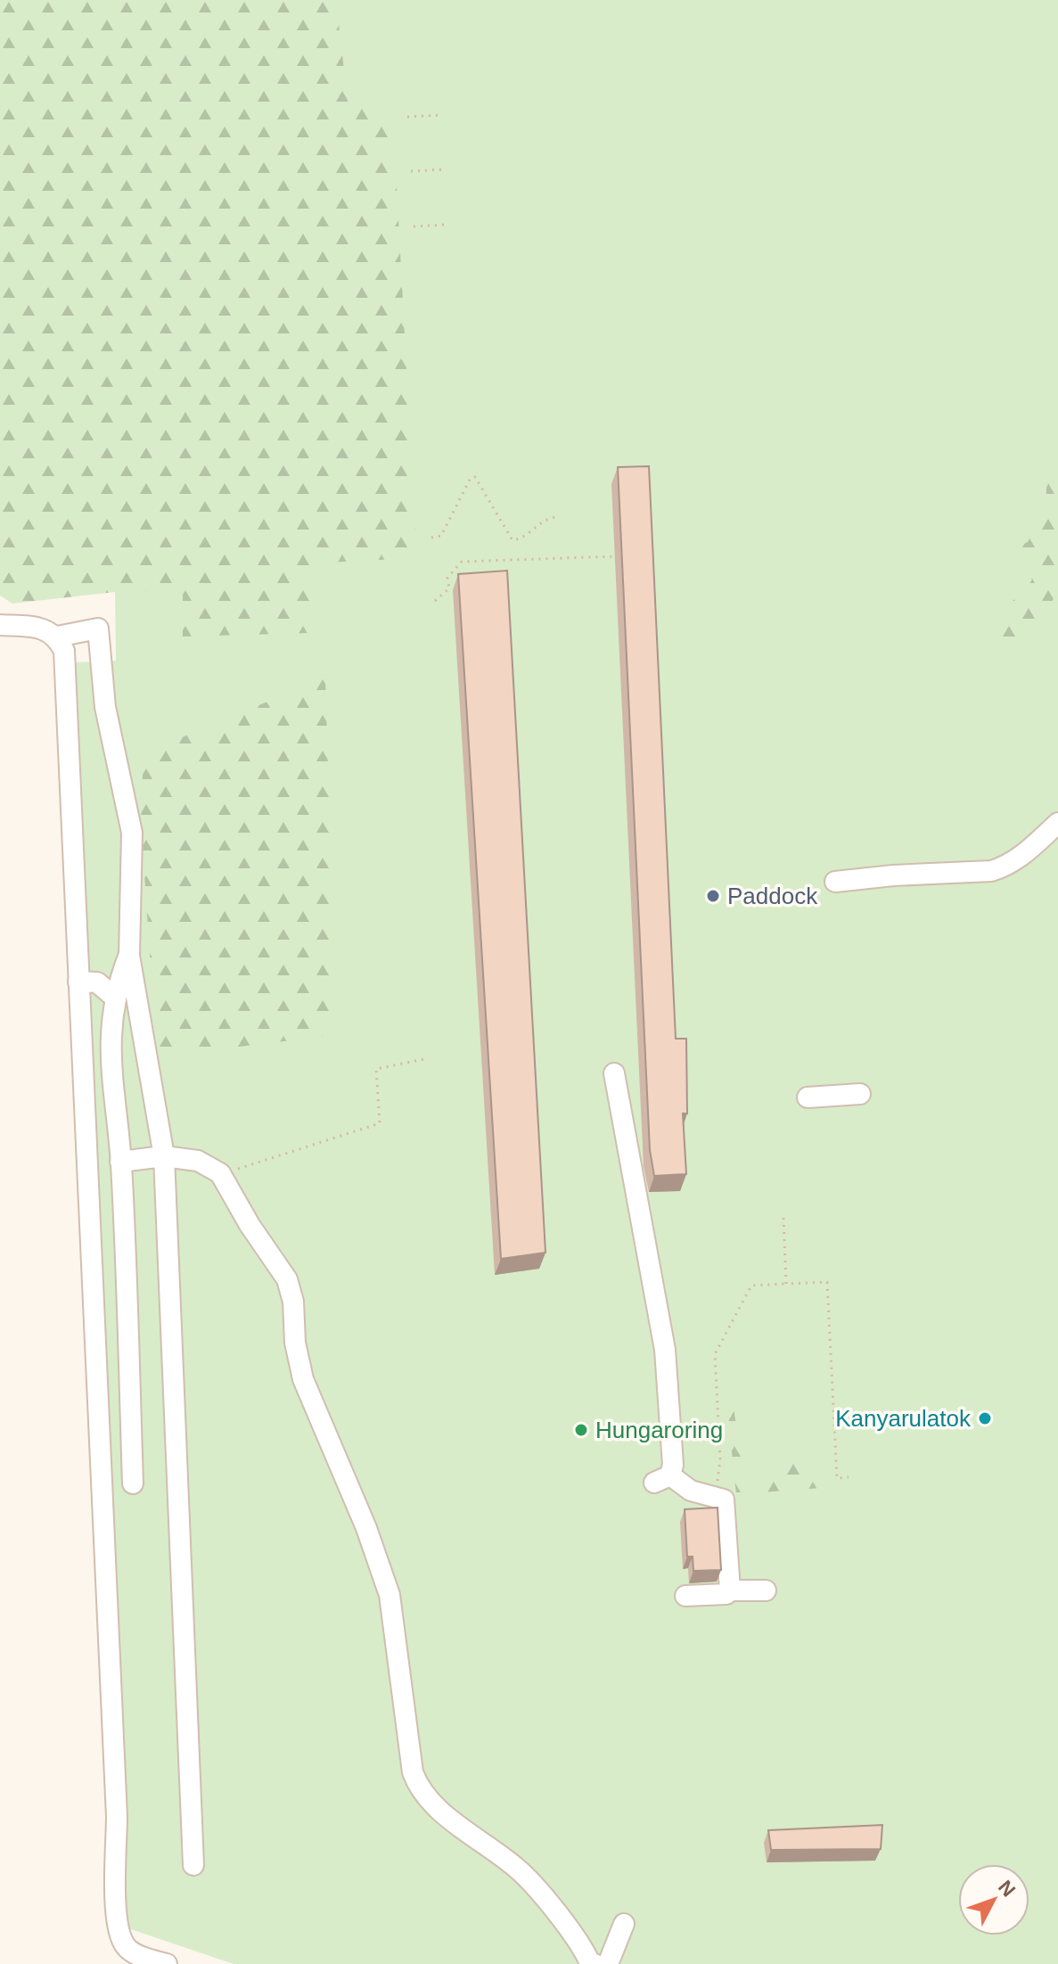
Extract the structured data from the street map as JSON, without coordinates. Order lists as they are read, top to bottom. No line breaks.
{"places":["Paddock","Kanyarulatok","Hungaroring"],"north":"top right"}
